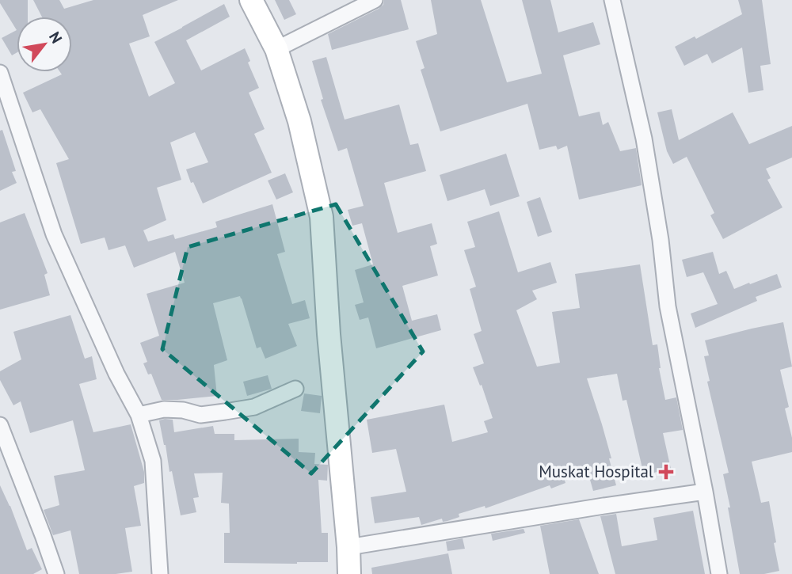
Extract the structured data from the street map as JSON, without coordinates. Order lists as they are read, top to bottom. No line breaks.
{"places":{"health":["Muskat Hospital"]},"north":"top right"}
